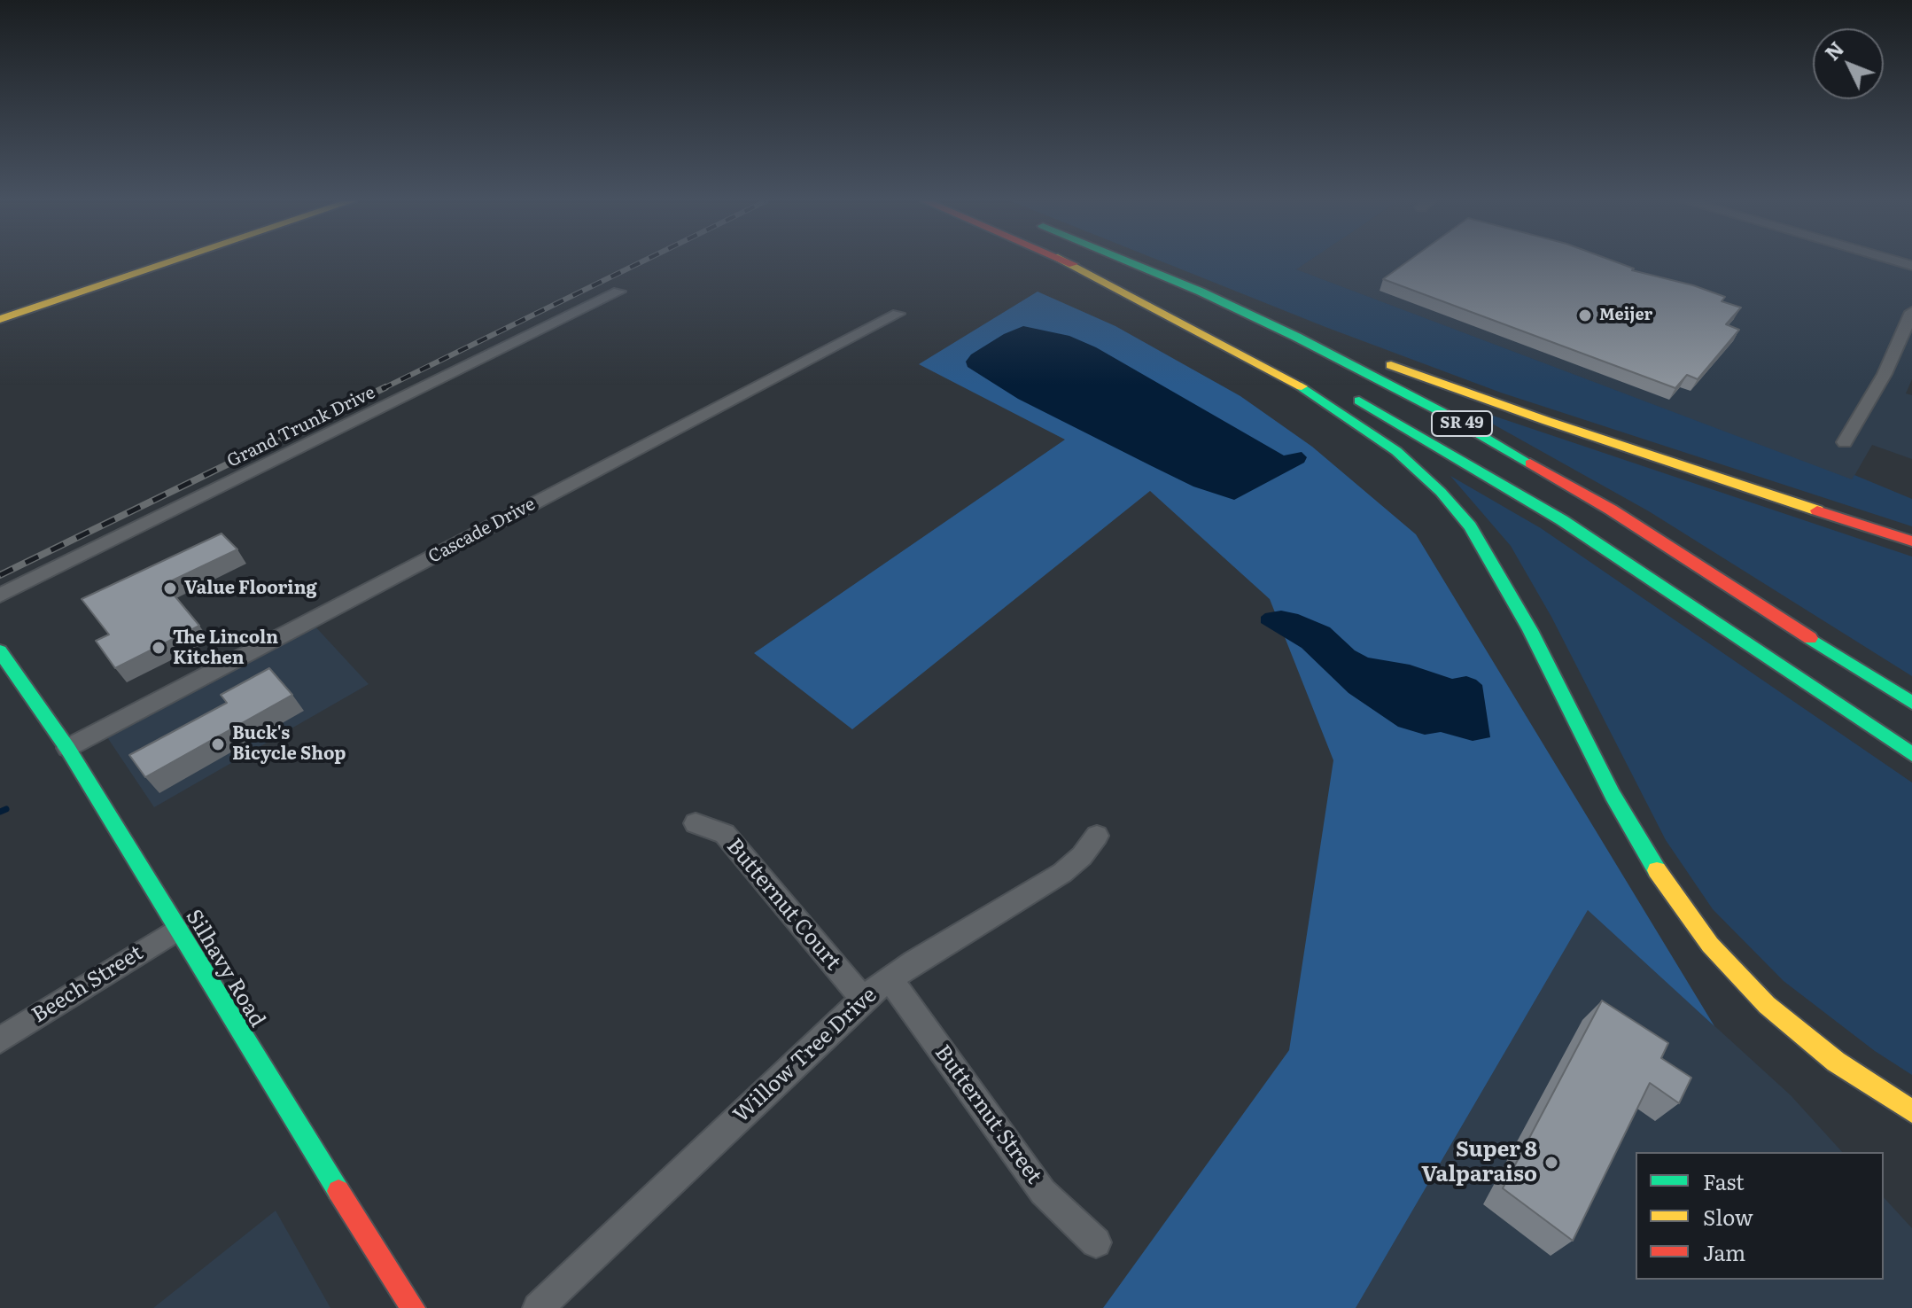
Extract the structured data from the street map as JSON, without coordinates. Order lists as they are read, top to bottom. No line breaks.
{"streets":{"main road":["SR 49","Silhavy Road"],"street":["Grand Trunk Drive","Cascade Drive","Butternut Court","Beech Street","Willow Tree Drive","Butternut Street"]},"crossings":[["Cascade Drive","Silhavy Road"],["Butternut Court","Willow Tree Drive"],["Silhavy Road","Beech Street"],["Willow Tree Drive","Butternut Street"]],"places":["Meijer","Value Flooring","The Lincoln Kitchen","Buck's Bicycle Shop","Super 8 Valparaiso"],"legend":["Fast","Slow","Jam"],"north":"top left"}
